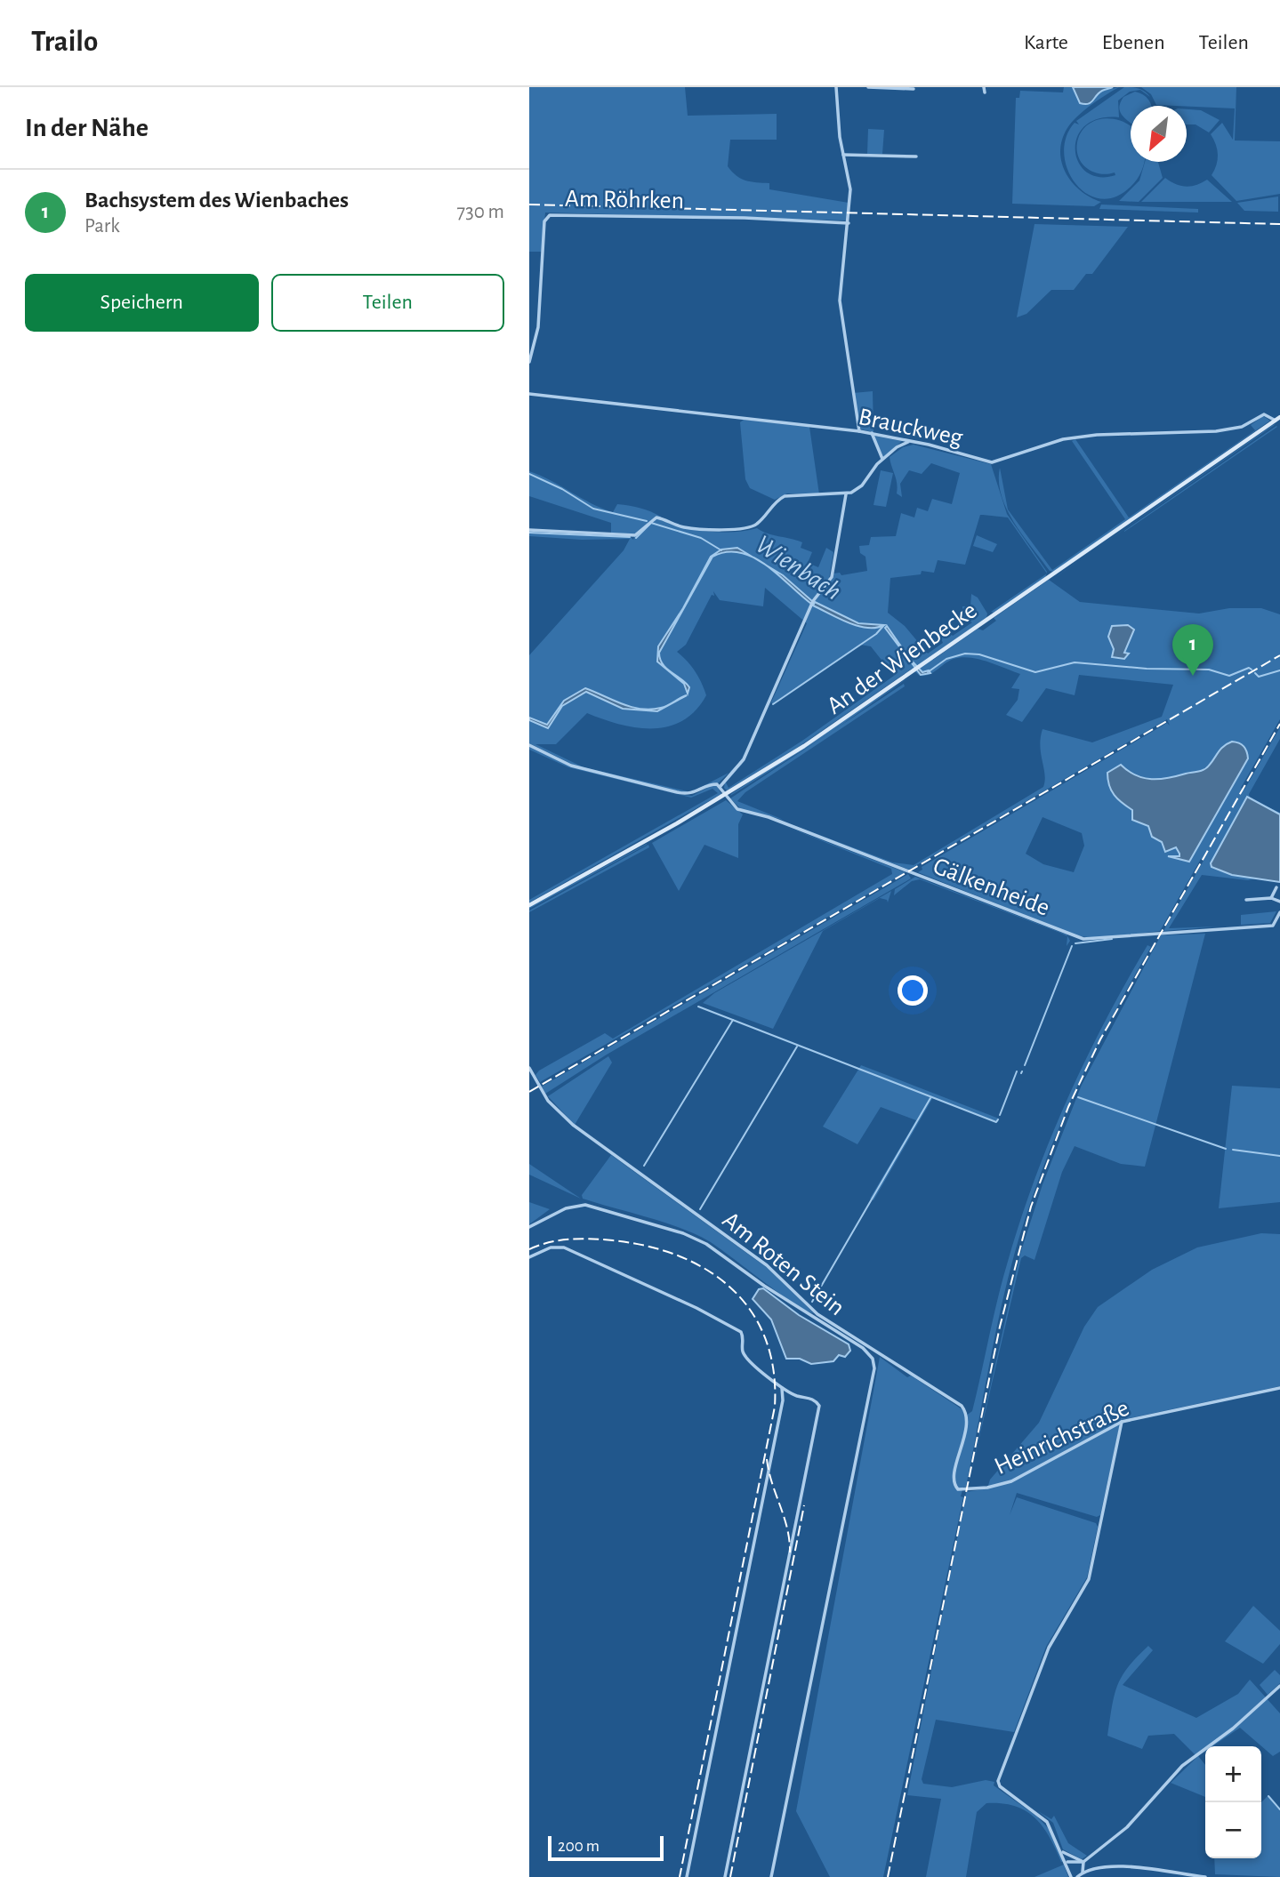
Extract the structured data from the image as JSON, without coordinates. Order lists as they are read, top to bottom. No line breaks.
{"streets":{"street":["Am Röhrken","Brauckweg","An der Wienbecke","Gälkenheide","Am Roten Stein","Heinrichstraße"]},"crossings":[["Brauckweg","An der Wienbecke"],["An der Wienbecke","Gälkenheide"],["Am Roten Stein","Heinrichstraße"]],"water":["Wienbach"],"scale_bar":"200 m","north":"bottom left","page":{"header":"Trailo","nav":["Karte","Ebenen","Teilen"],"heading":"In der Nähe","list":[{"mark":"1","name":"Bachsystem des Wienbaches","note":"Park","value":"730 m"}],"buttons":["Speichern","Teilen"],"pins":"1","map_buttons":["+","−"],"scale":"200 m"}}
